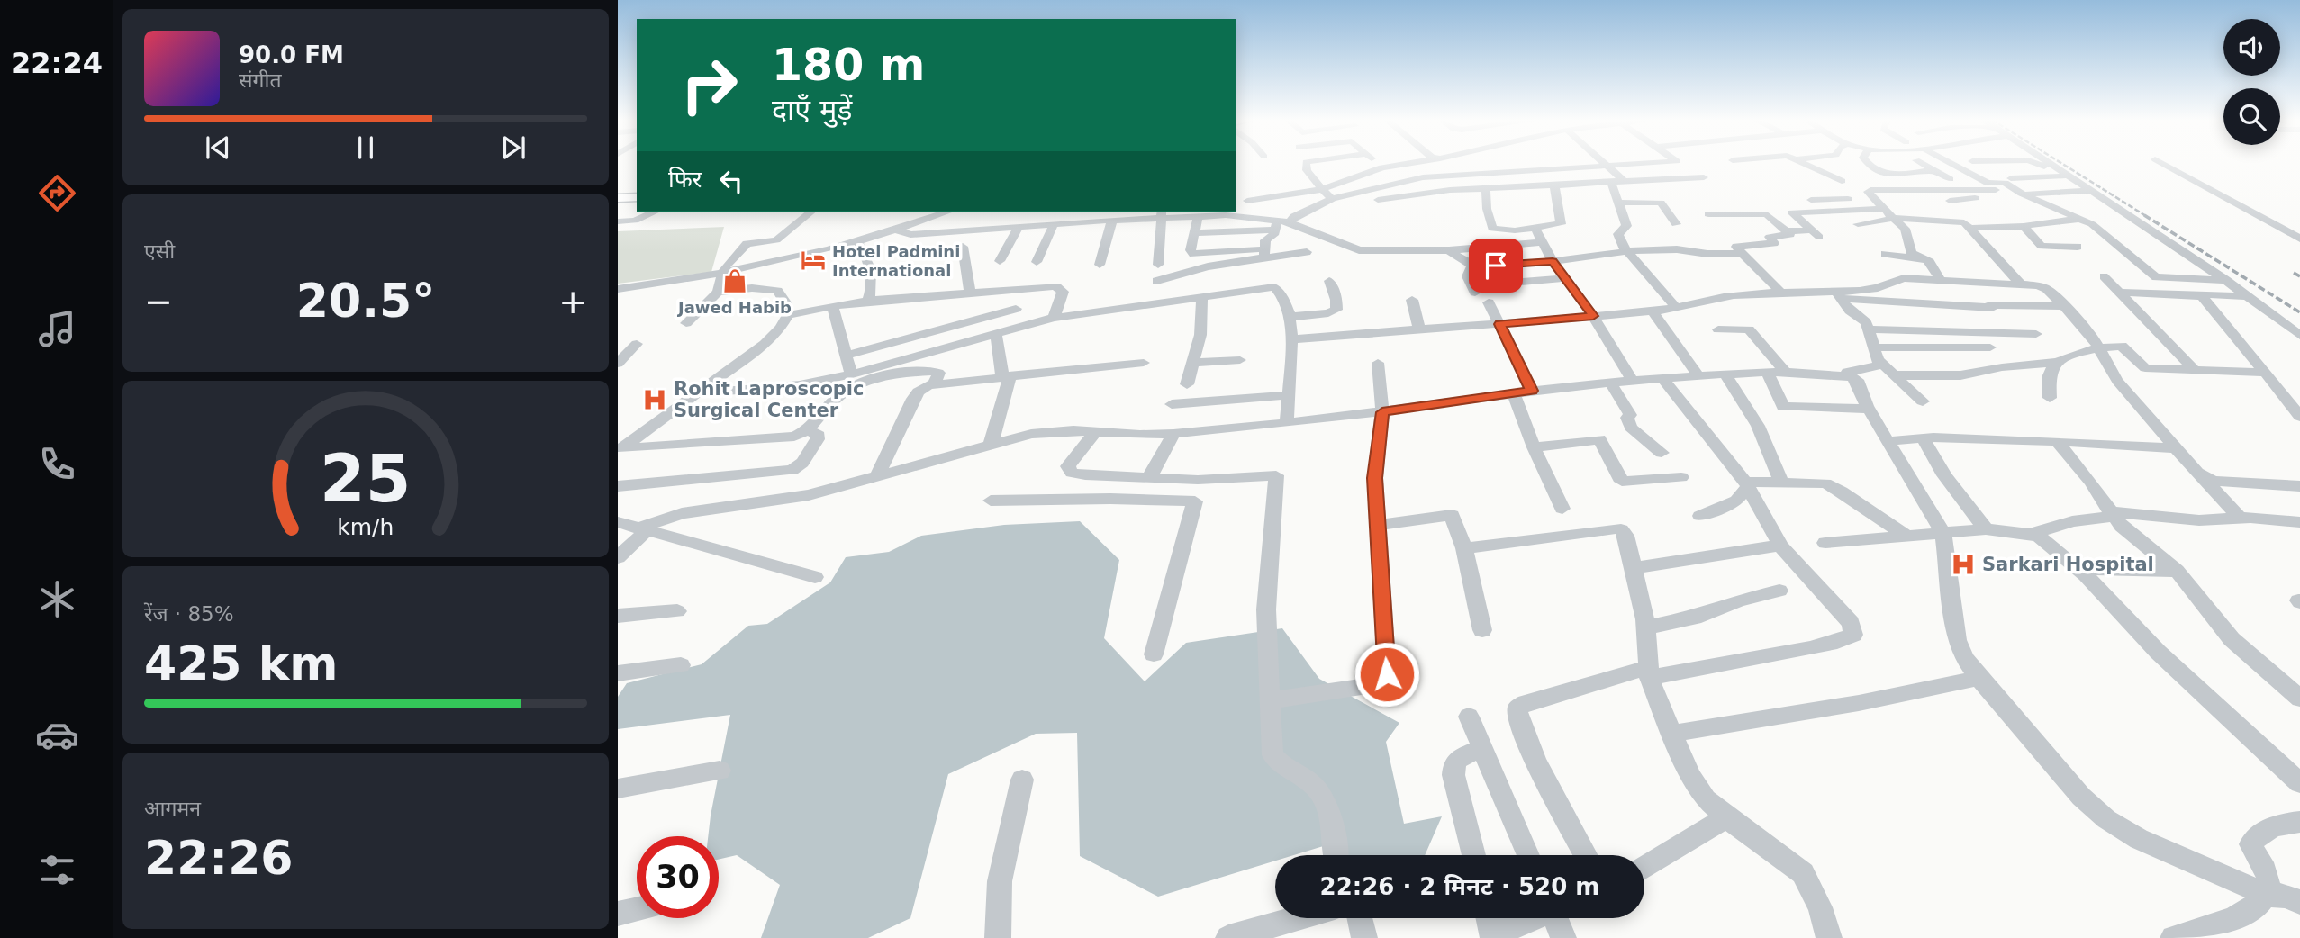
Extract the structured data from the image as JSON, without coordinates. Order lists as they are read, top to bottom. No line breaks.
{"places":{"hotel":["Hotel Padmini International"],"shop":["Jawed Habib"],"hospital":["Rohit Laproscopic Surgical Center","Sarkari Hospital"]},"page":{"tabs":"22:24","turn":["180 m","दाएँ मुड़ें"],"song":["90.0 FM","संगीत"],"then":"फिर","tile":["एसी",["रेंज · 85%","425 km"],["आगमन","22:26"]],"heat":["−","20.5°","+"],"limit":"30","trip":"22:26 · 2 मिनट · 520 m","gauge":["25","km/h"]}}
